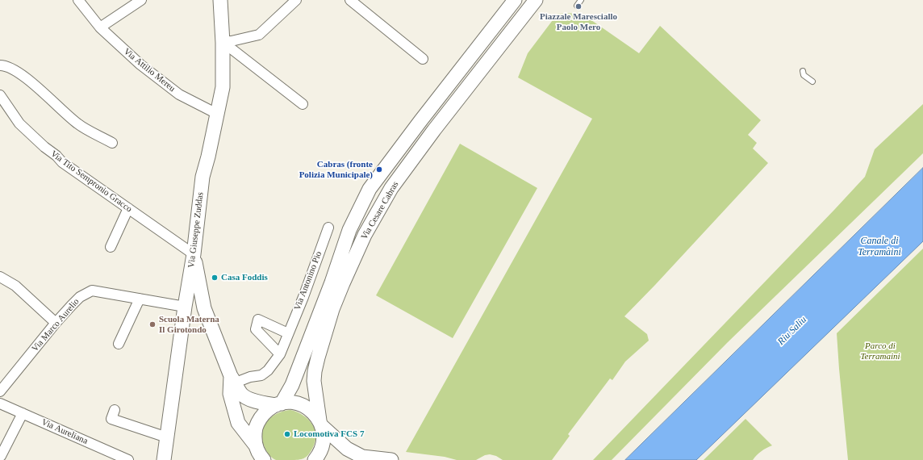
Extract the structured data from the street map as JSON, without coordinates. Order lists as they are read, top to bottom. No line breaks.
{"streets":{"main road":["Via Cesare Cabras","Via Giuseppe Zuddas"],"street":["Via Attilio Mereu","Via Tito Sempronio Gracco","Via Antonino Pio","Via Marco Aurelio","Via Aureliana"]},"crossings":[["Via Attilio Mereu","Via Giuseppe Zuddas"],["Via Tito Sempronio Gracco","Via Giuseppe Zuddas"],["Via Giuseppe Zuddas","Via Marco Aurelio"]],"water":["Canale di Terramàini","Riu Saliu"],"parks":["Parco di Terramaini"],"places":["Piazzale Maresciallo Paolo Mero","Cabras (fronte Polizia Municipale)","Casa Foddis","Scuola Materna Il Girotondo","Locomotiva FCS 7"]}
